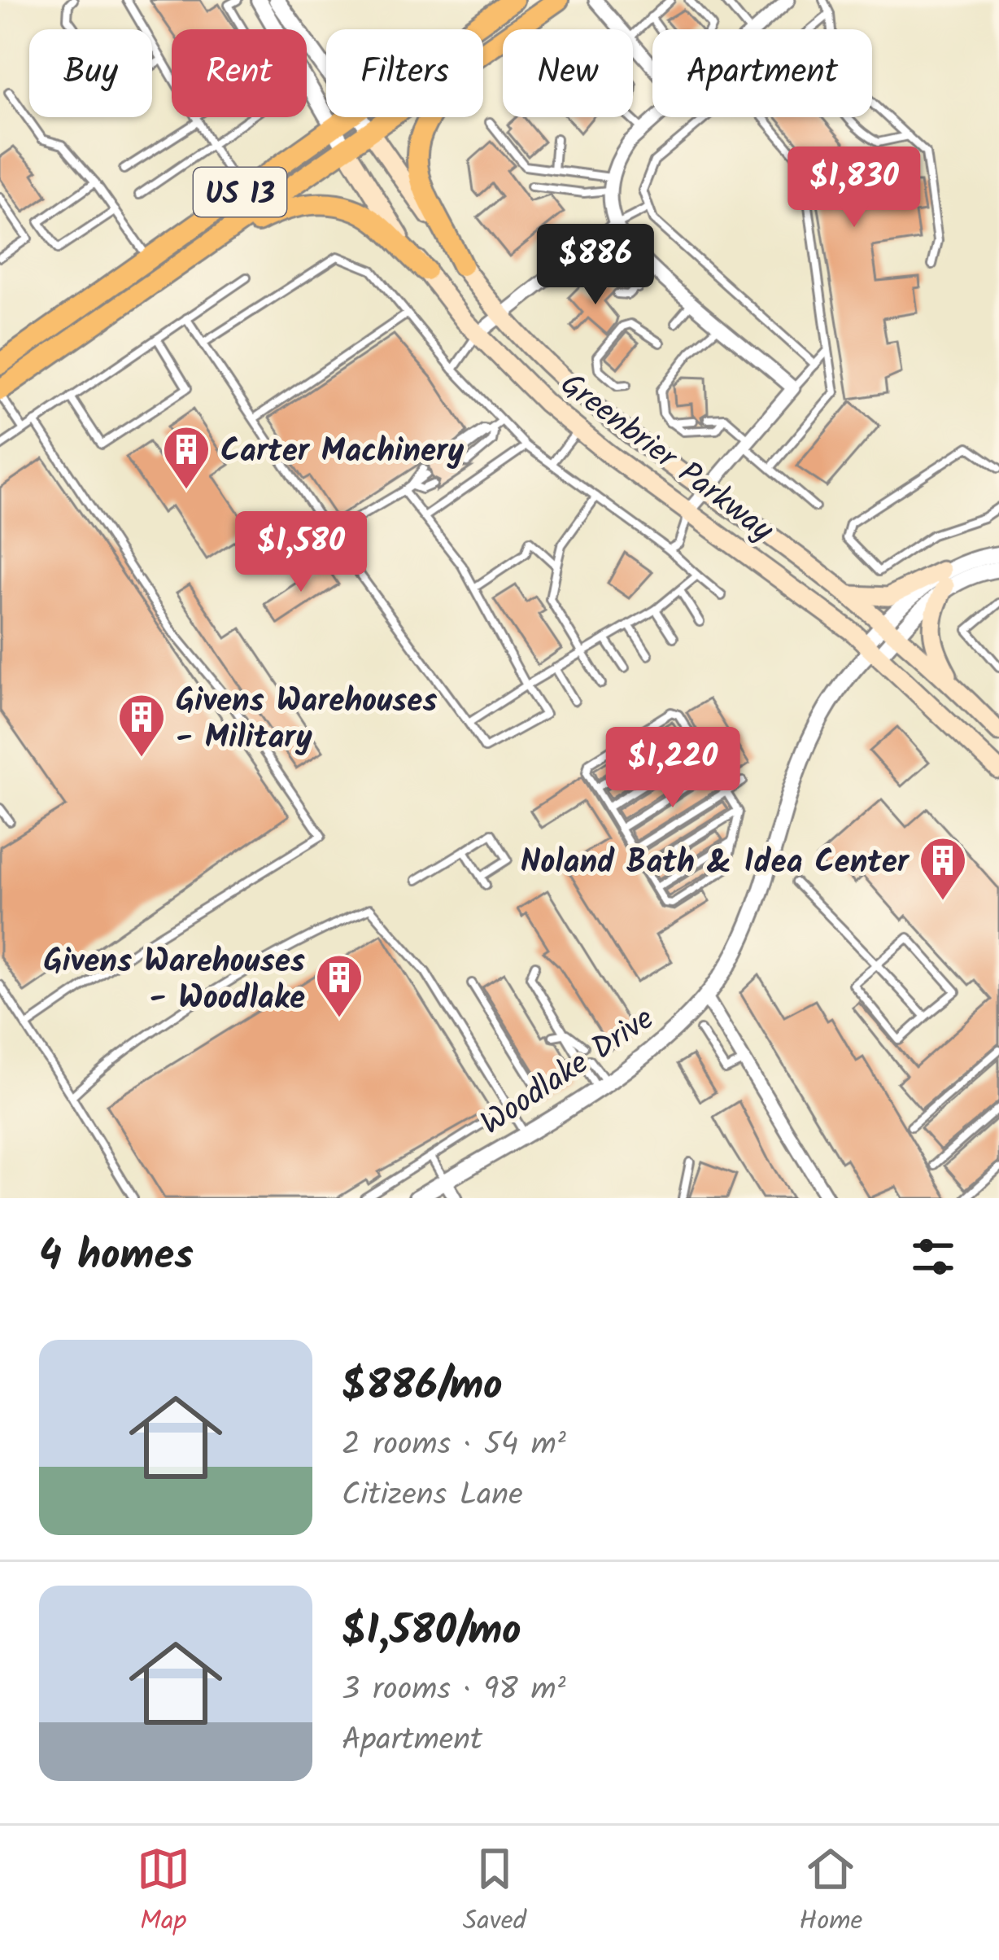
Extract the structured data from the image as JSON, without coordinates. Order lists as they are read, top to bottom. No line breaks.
{"streets":{"main road":["US 13","Greenbrier Parkway"],"street":["Woodlake Drive"]},"crossings":[["US 13","Greenbrier Parkway"],["Greenbrier Parkway","Woodlake Drive"]],"places":{"building":["Carter Machinery","Givens Warehouses - Military","Noland Bath & Idea Center","Givens Warehouses - Woodlake"]},"page":{"chip":["Buy","Rent","Filters","New","Apartment"],"price":["$1,830","$886","$1,580","$1,220"],"heading":"4 homes","list":[{"name":"$886/mo","note":"2 rooms · 54 m² · Citizens Lane"},{"name":"$1,580/mo","note":"3 rooms · 98 m² · Apartment"}],"tabs":["Map","Saved","Home"]}}
